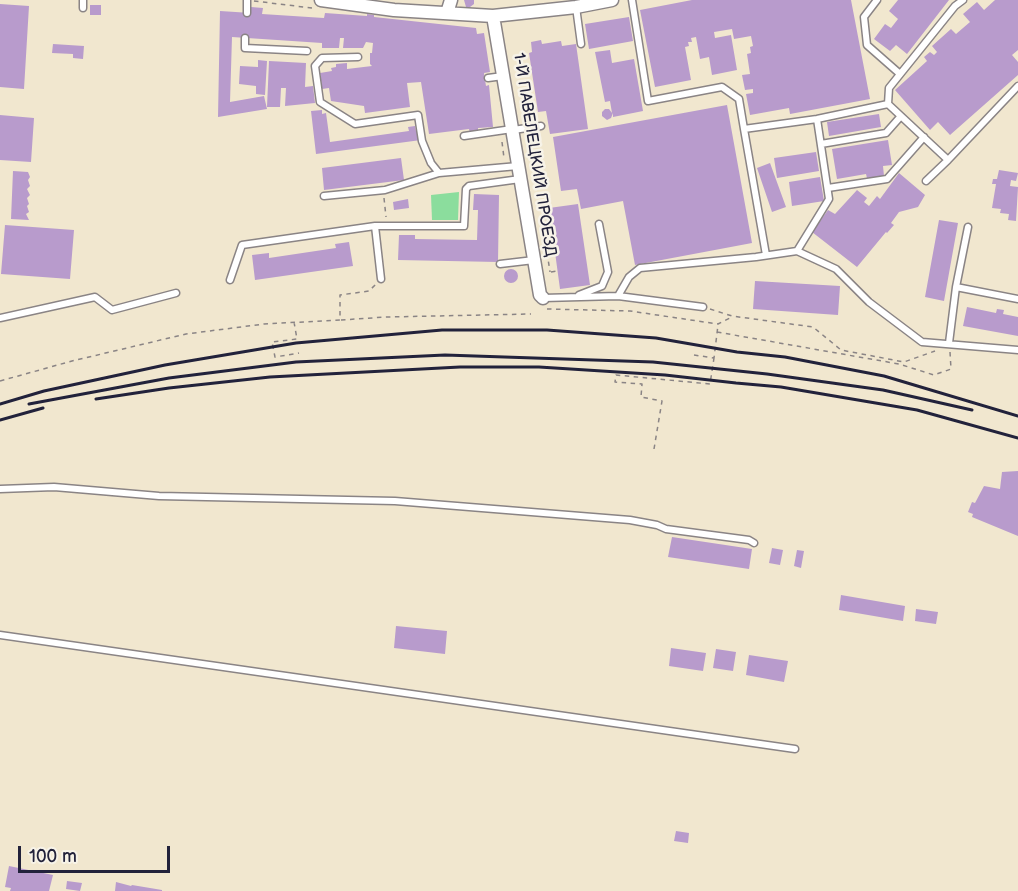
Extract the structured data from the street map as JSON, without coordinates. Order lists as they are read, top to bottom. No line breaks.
{"streets":{"street":["1-Й ПАВЕЛЕЦКИЙ ПРОЕЗД"]},"scale_bar":"100 m"}
